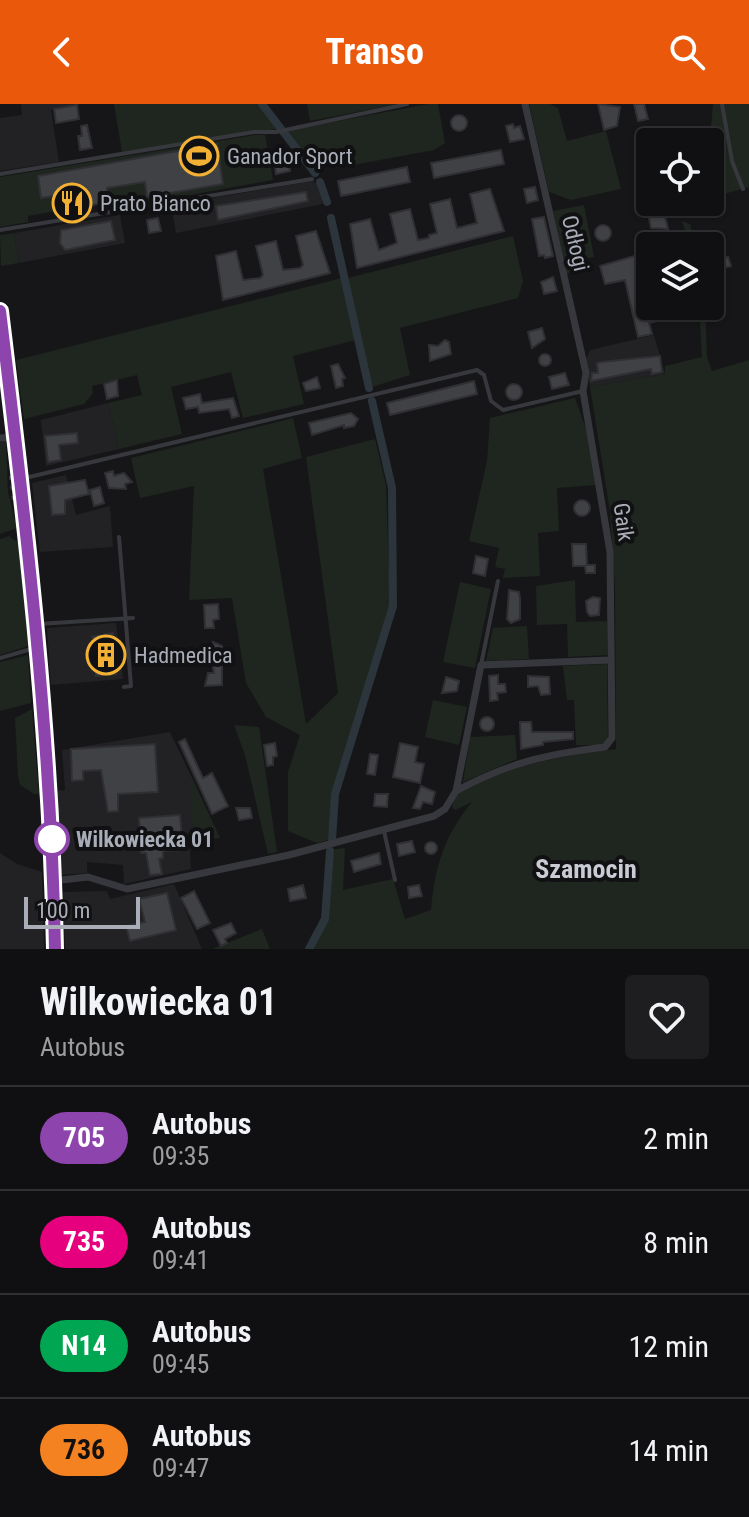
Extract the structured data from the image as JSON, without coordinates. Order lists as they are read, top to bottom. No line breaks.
{"streets":{"street":["Odłogi","Gaik"]},"crossings":[["Odłogi","Gaik"]],"districts":["Szamocin"],"places":{"sports":["Ganador Sport"],"restaurant":["Prato Bianco"],"building":["Hadmedica"],"other":["Wilkowiecka 01"]},"lines":["bus line 705"],"scale_bar":"100 m","page":{"header":"Transo","scale":"100 m","heading":["Wilkowiecka 01","Autobus"],"list":[{"mark":"705","name":"Autobus","note":"09:35","value":"2 min"},{"mark":"735","name":"Autobus","note":"09:41","value":"8 min"},{"mark":"N14","name":"Autobus","note":"09:45","value":"12 min"},{"mark":"736","name":"Autobus","note":"09:47","value":"14 min"}]}}
